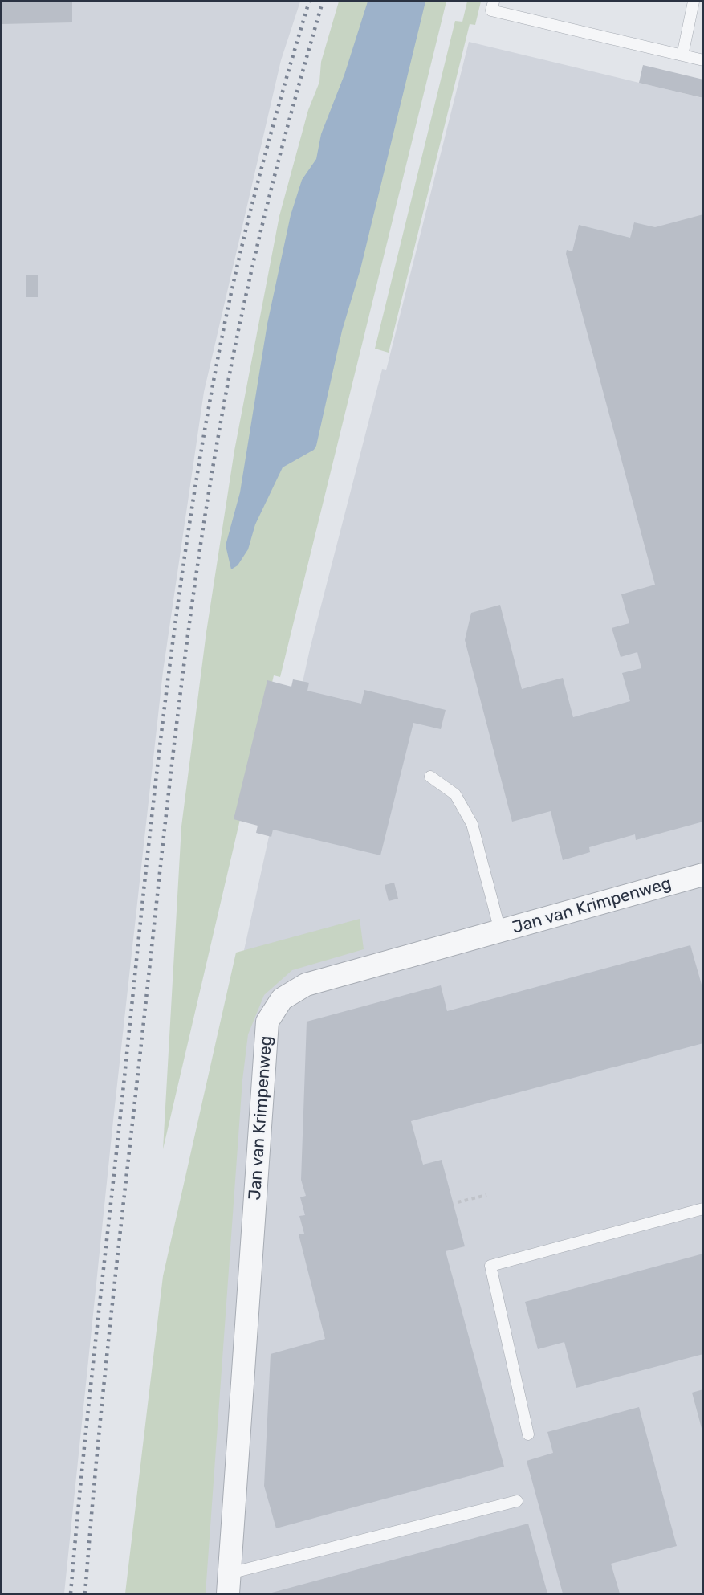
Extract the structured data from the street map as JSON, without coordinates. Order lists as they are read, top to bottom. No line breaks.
{"streets":{"street":["Jan van Krimpenweg"]}}
